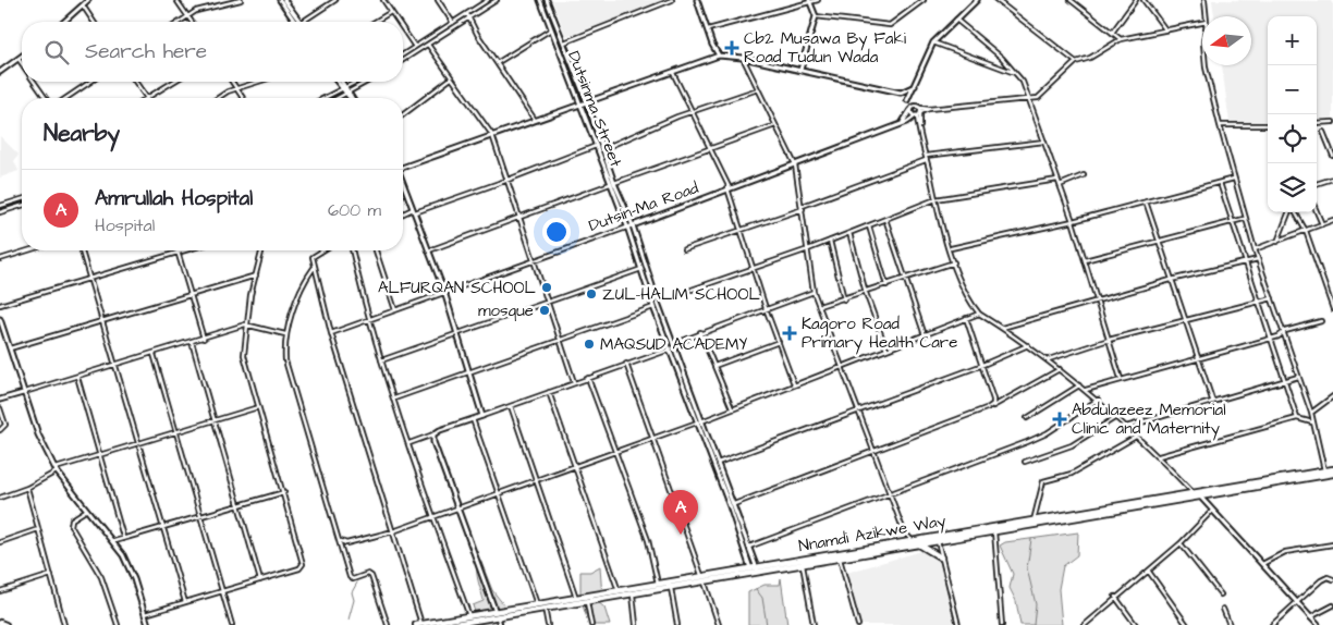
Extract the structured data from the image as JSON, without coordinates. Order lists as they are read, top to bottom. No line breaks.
{"streets":{"highway":["Nnamdi Azikwe Way"],"street":["Dutsinma Street","Dutsin-Ma Road"]},"crossings":[["Dutsinma Street","Dutsin-Ma Road"]],"places":{"health":["Cb2 Musawa By Faki Road Tudun Wada","Kagoro Road Primary Health Care","Abdulazeez Memorial Clinic and Maternity"],"other":["ALFURQAN SCHOOL","ZUL-HALIM SCHOOL","mosque","MAQSUD ACADEMY"]},"north":"left","page":{"map_buttons":["+","−"],"search":"Search here","heading":"Nearby","list":[{"mark":"A","name":"Amrullah Hospital","note":"Hospital","value":"600 m"}],"pins":"A"}}
